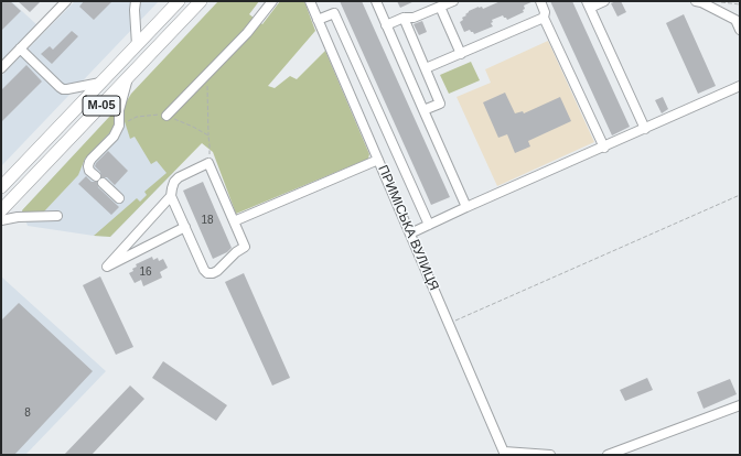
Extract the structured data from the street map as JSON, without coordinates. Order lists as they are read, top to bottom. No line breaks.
{"streets":{"highway":["М-05"],"street":["ПРИМІСЬКА ВУЛИЦЯ"]},"house_numbers":["18","16","8"]}
